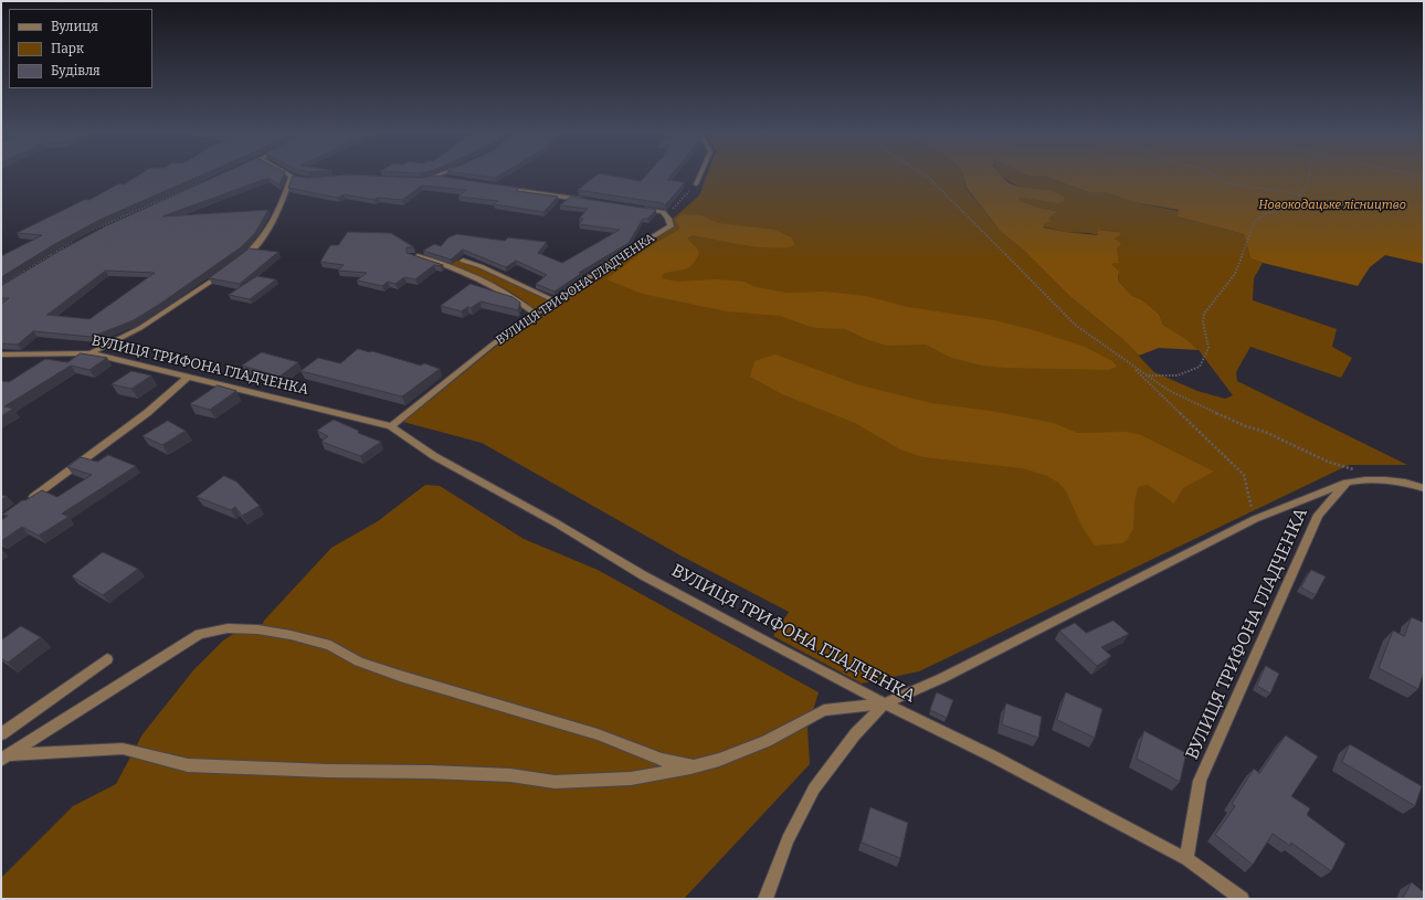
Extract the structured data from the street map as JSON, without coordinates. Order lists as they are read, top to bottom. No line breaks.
{"streets":{"street":["ВУЛИЦЯ ТРИФОНА ГЛАДЧЕНКА"]},"parks":["Новокодацьке лісництво"],"legend":["Вулиця","Парк","Будівля"]}
